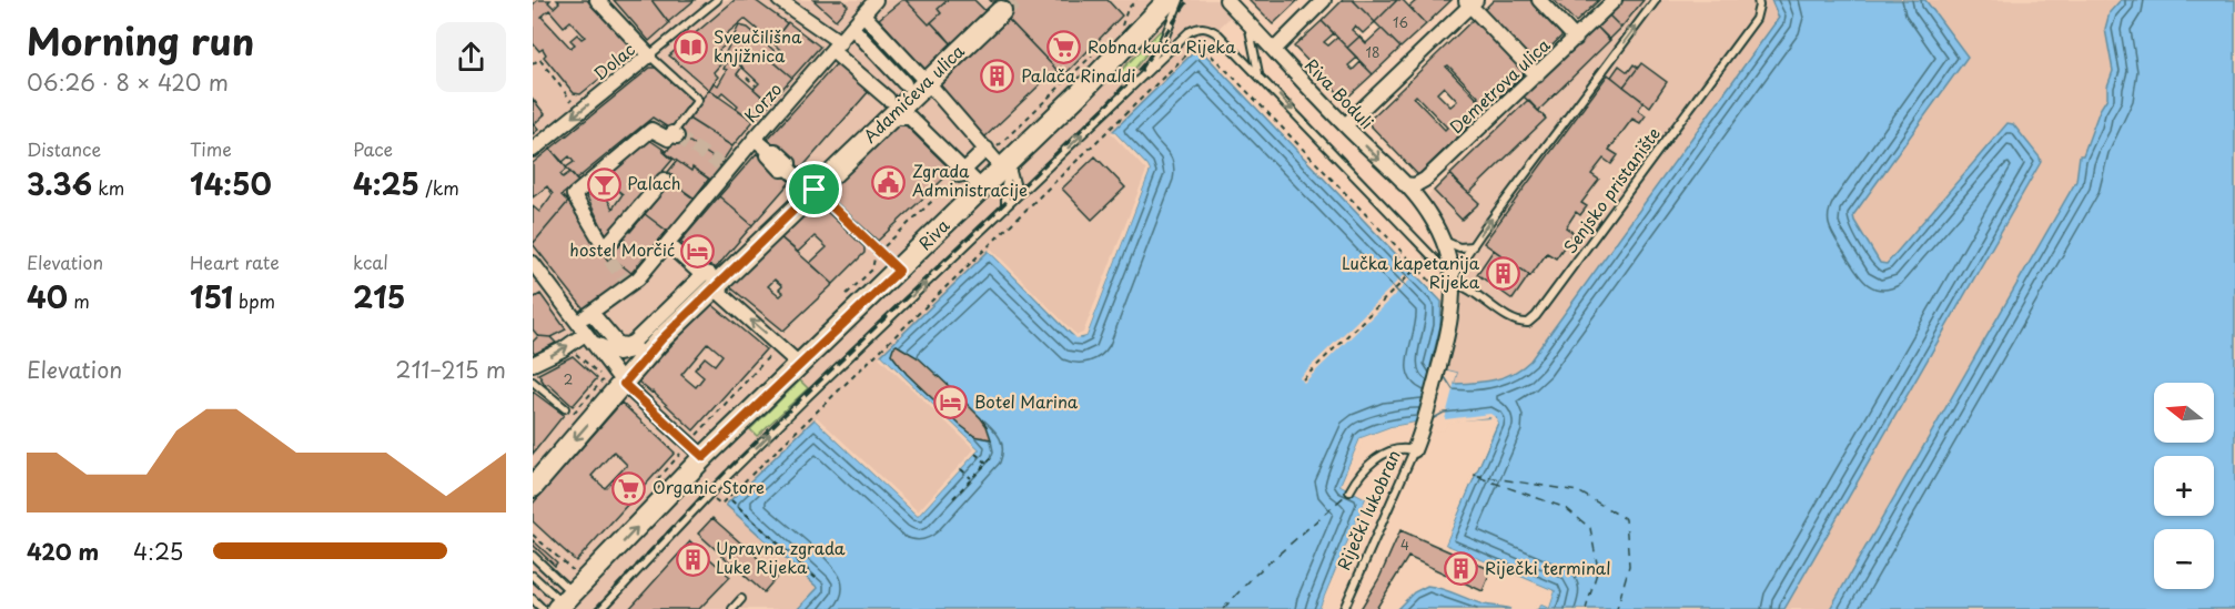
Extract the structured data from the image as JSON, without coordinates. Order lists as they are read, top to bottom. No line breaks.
{"streets":{"main road":["Adamićeva ulica","Riva"],"street":["Dolac","Demetrova ulica","Riva Boduli","Korzo","Riječki lukobran"],"lane":["Senjsko pristanište"]},"crossings":[["Demetrova ulica","Riva Boduli"],["Adamićeva ulica","Korzo"],["Riva Boduli","Senjsko pristanište"],["Riva Boduli","Riječki lukobran"]],"one_way":["Dolac"],"places":{"library":["Sveučilišna knjižnica"],"supermarket":["Robna kuća Rijeka","Organic Store"],"building":["Palača Rinaldi","Lučka kapetanija Rijeka","Upravna zgrada Luke Rijeka","Riječki terminal"],"public building":["Zgrada Administracije"],"bar":["Palach"],"hotel":["hostel Morčić","Botel Marina"]},"house_numbers":["16","18","2","4"],"north":"left","page":{"heading":["Morning run","06:26 · 8 × 420 m"],"stats":[["Distance","3.36 km"],["Time","14:50"],["Pace","4:25 /km"],["Elevation","40 m"],["Heart rate","151 bpm"],["kcal","215"]],"chart":["Elevation","211–215 m"],"map_buttons":["+","−"],"list":[{"name":"420 m","note":"4:25"}]}}
